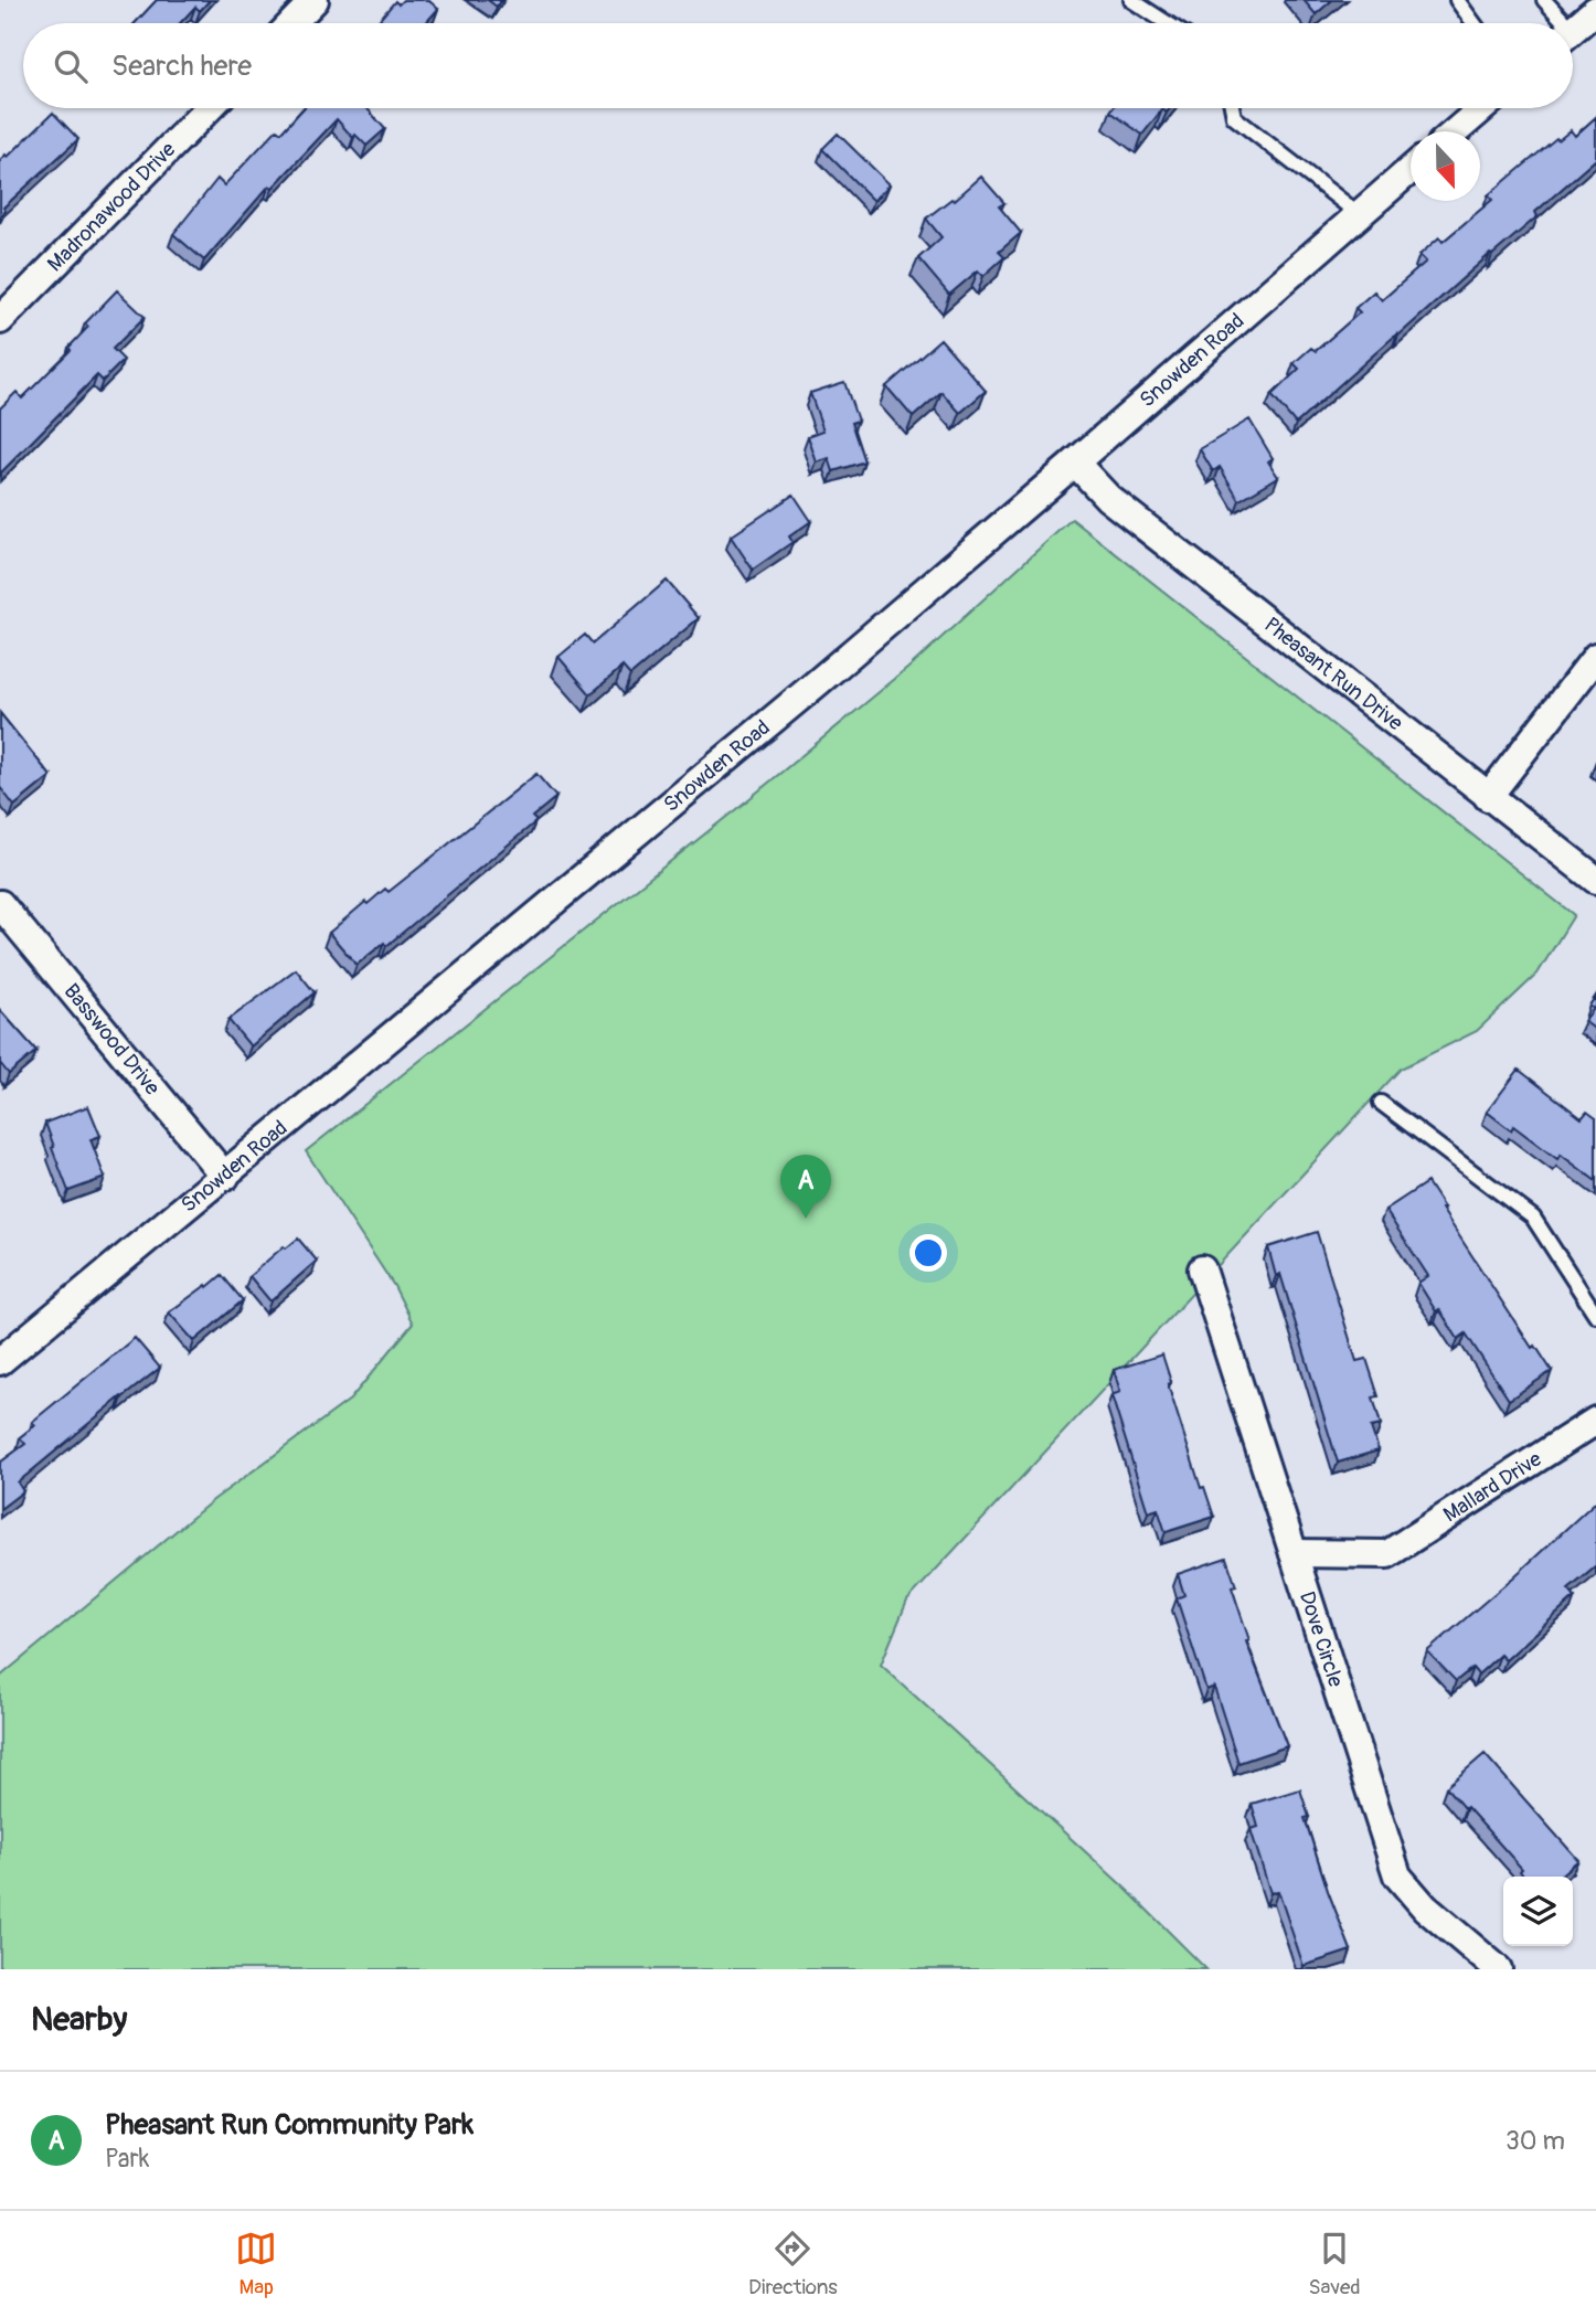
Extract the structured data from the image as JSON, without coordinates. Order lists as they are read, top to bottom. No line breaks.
{"streets":{"street":["Madronawood Drive","Snowden Road","Pheasant Run Drive","Basswood Drive","Mallard Drive","Dove Circle"]},"crossings":[["Snowden Road","Pheasant Run Drive"],["Snowden Road","Basswood Drive"],["Mallard Drive","Dove Circle"]],"north":"bottom","page":{"search":"Search here","pins":"A","heading":"Nearby","list":[{"mark":"A","name":"Pheasant Run Community Park","note":"Park","value":"30 m"}],"nav":["Map","Directions","Saved"]}}
